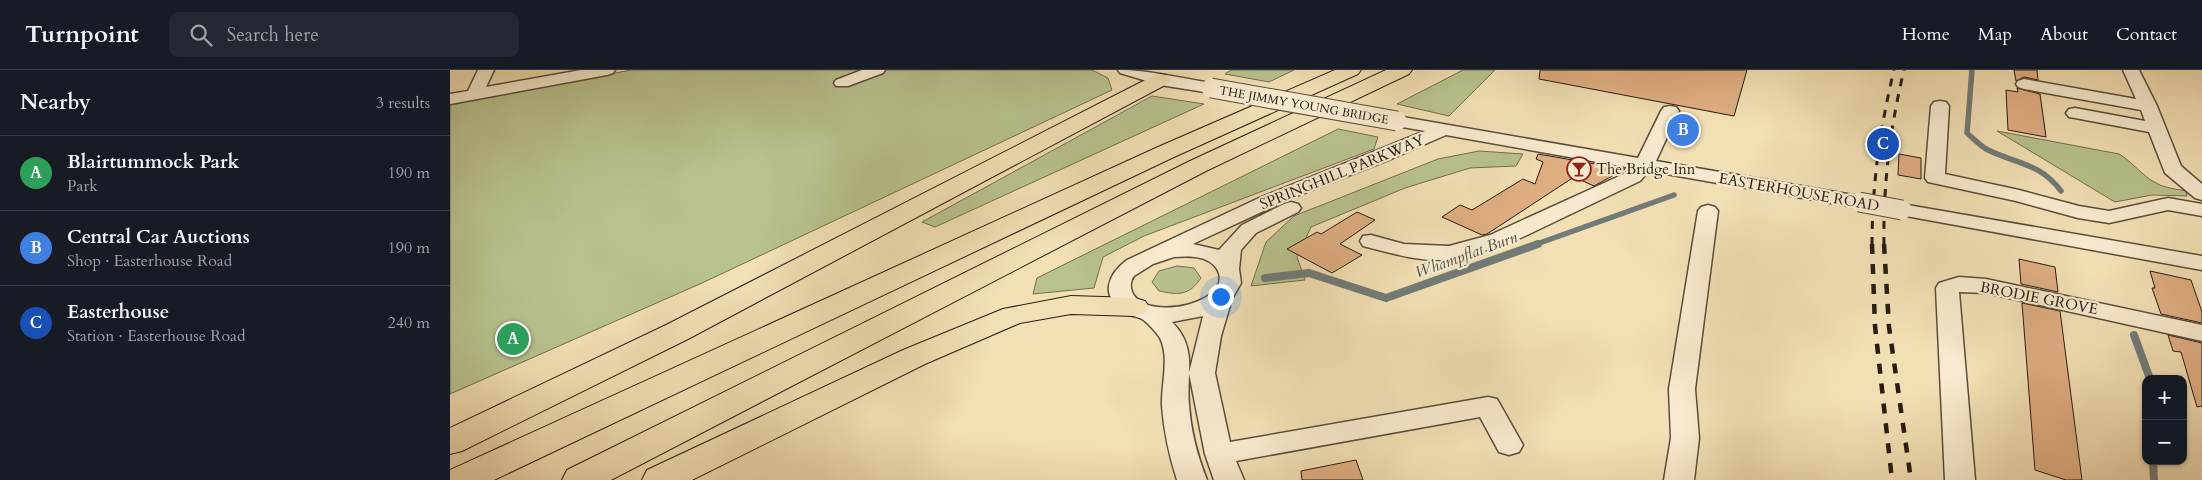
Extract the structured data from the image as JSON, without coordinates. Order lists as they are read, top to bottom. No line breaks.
{"streets":{"street":["THE JIMMY YOUNG BRIDGE","SPRINGHILL PARKWAY","EASTERHOUSE ROAD","BRODIE GROVE"]},"crossings":[["THE JIMMY YOUNG BRIDGE","EASTERHOUSE ROAD"],["SPRINGHILL PARKWAY","EASTERHOUSE ROAD"]],"water":["Whampflat Burn"],"places":{"bar":["The Bridge Inn"]},"page":{"header":"Turnpoint","search":"Search here","nav":["Home","Map","About","Contact"],"heading":["Nearby","3 results"],"pins":["B","C","A"],"list":[{"mark":"A","name":"Blairtummock Park","note":"Park","value":"190 m"},{"mark":"B","name":"Central Car Auctions","note":"Shop · Easterhouse Road","value":"190 m"},{"mark":"C","name":"Easterhouse","note":"Station · Easterhouse Road","value":"240 m"}],"map_buttons":["+","−"]}}
